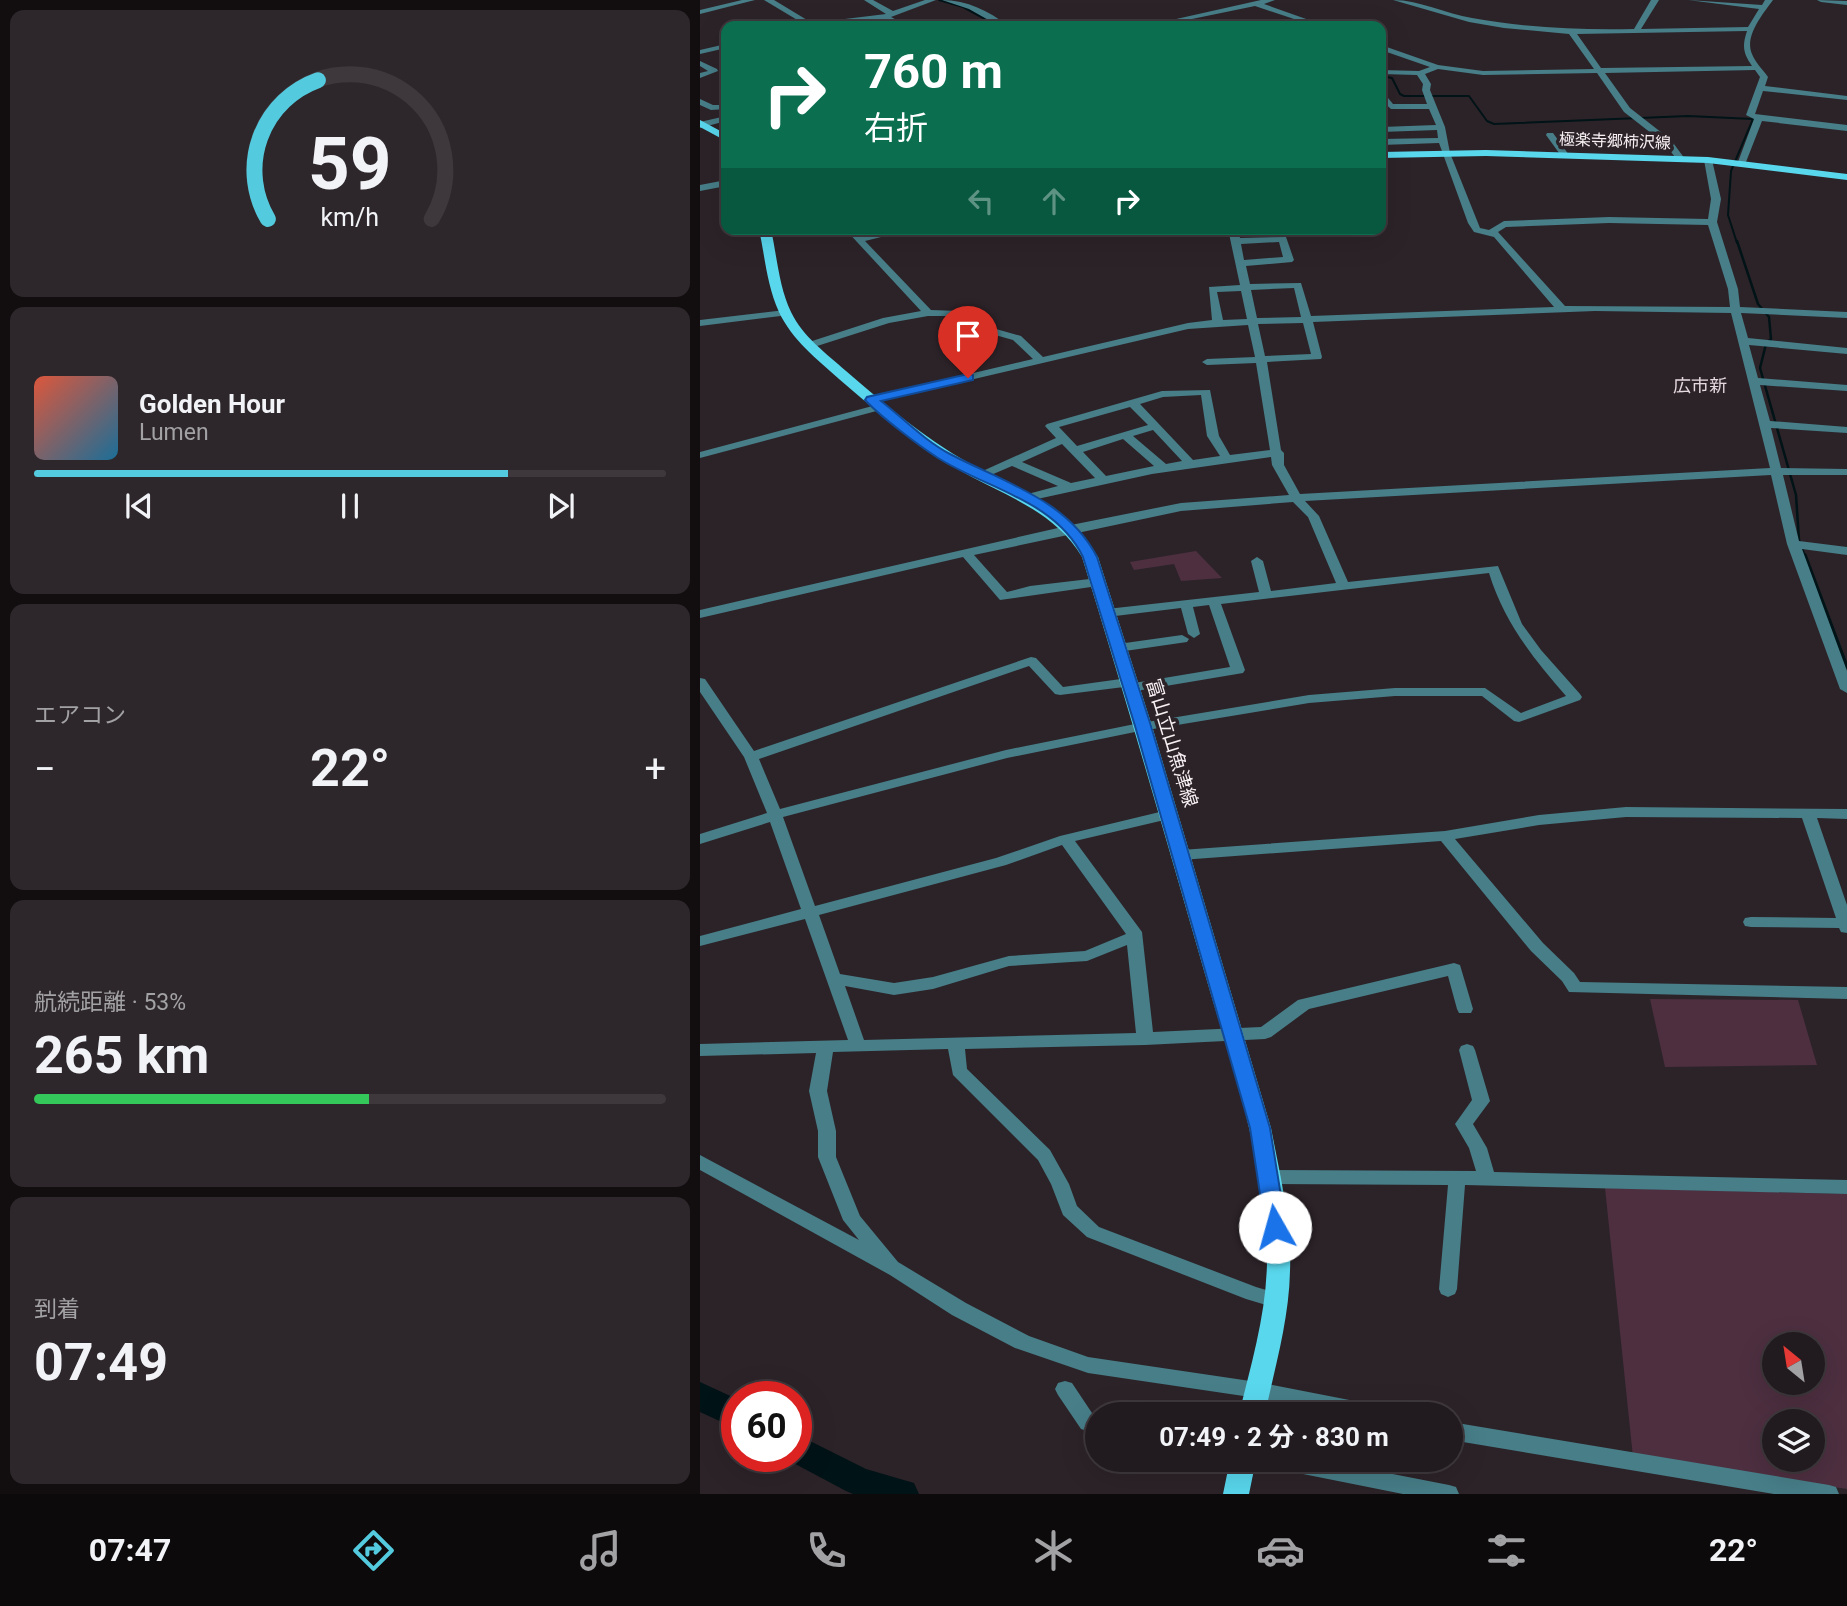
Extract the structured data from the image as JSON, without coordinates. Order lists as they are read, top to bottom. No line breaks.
{"streets":{"main road":["極楽寺郷柿沢線","富山立山魚津線"]},"districts":["広市新"],"north":"top left","page":{"turn":["760 m","右折"],"song":["Golden Hour","Lumen"],"tile":["エアコン",["航続距離 · 53%","265 km"],["到着","07:49"]],"heat":["−","22°","+"],"limit":"60","trip":"07:49 · 2 分 · 830 m","tabs":["07:47","22°"],"gauge":["59","km/h"]}}
